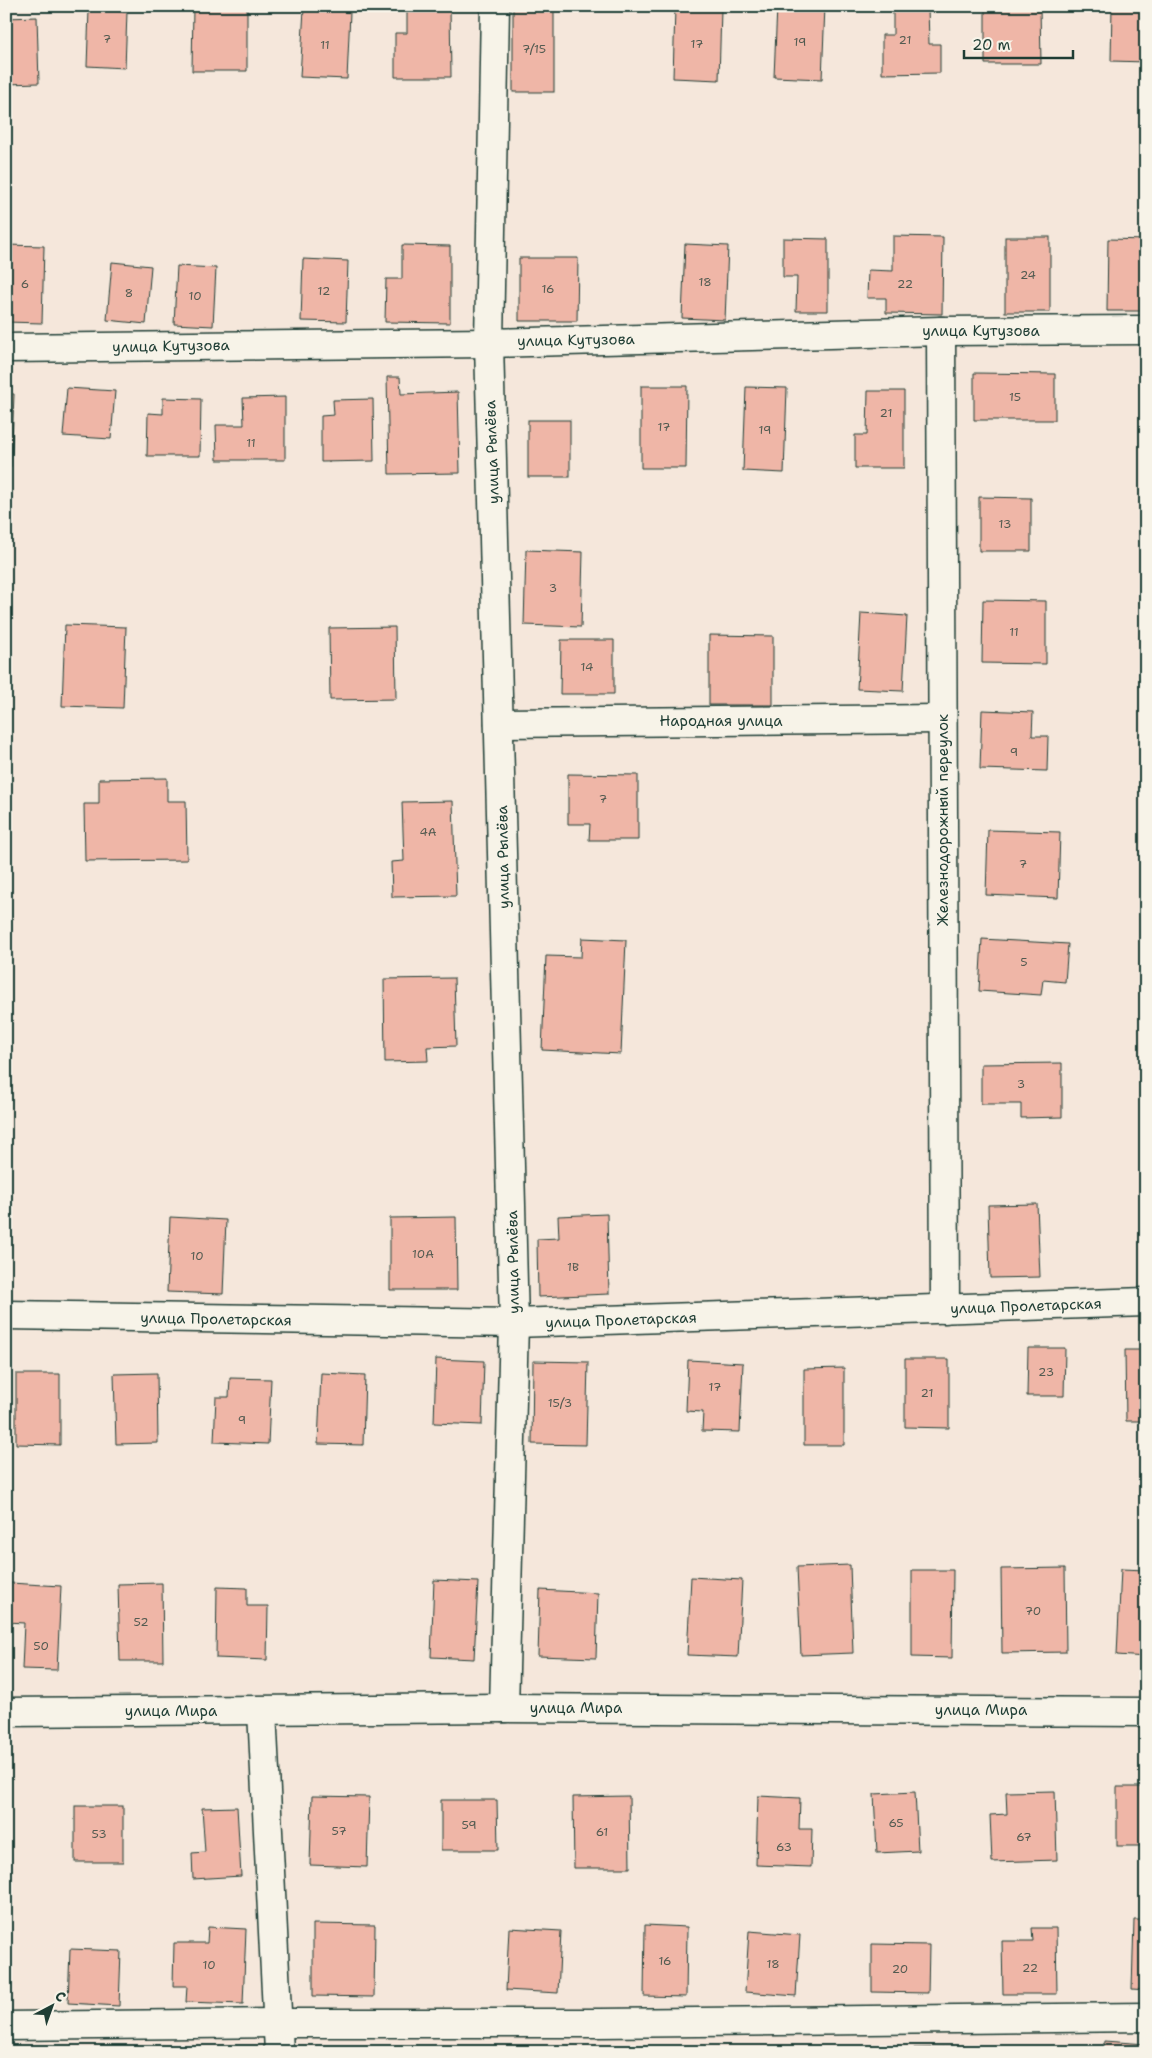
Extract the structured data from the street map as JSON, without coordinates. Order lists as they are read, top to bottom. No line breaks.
{"streets":{"street":["улица Кутузова","улица Рылёва","Народная улица","Железнодорожный переулок","улица Пролетарская","улица Мира"]},"crossings":[["улица Кутузова","улица Рылёва"],["улица Кутузова","Железнодорожный переулок"],["улица Рылёва","Народная улица"],["улица Рылёва","улица Пролетарская"],["улица Рылёва","улица Мира"],["Народная улица","Железнодорожный переулок"],["Железнодорожный переулок","улица Пролетарская"]],"house_numbers":["7","21","19","17","11","7/15","24","18","6","22","16","12","8","10","15","21","17","19","11","13","3","11","14","9","7","4А","7","5","3","10А","10","1В","23","17","21","15/3","9","70","52","50","65","59","57","61","53","67","63","16","18","10","22","20"],"scale_bar":"20 m","north":"top right"}
